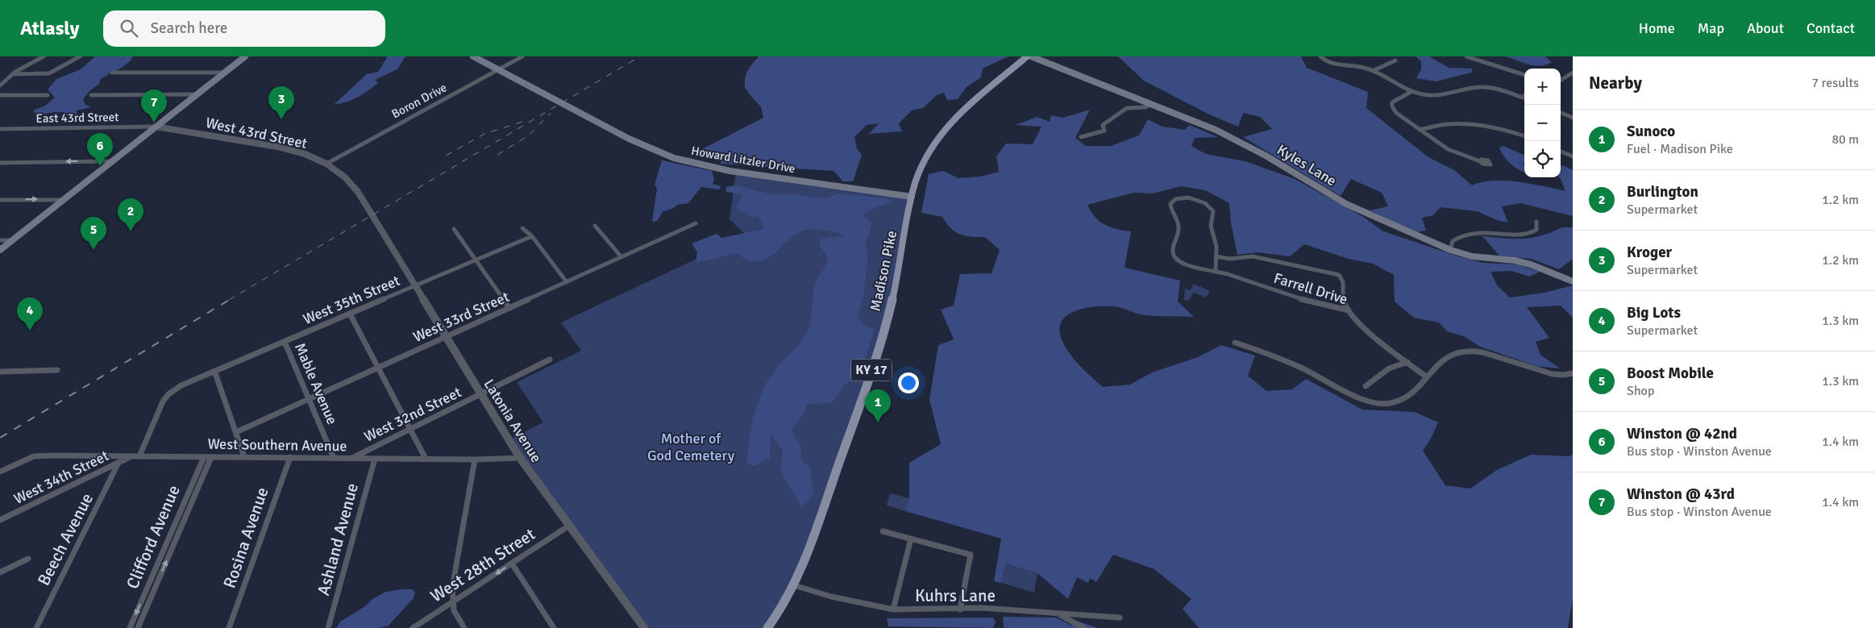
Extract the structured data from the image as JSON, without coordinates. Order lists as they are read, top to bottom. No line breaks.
{"streets":{"main road":["Howard Litzler Drive","Kyles Lane","Madison Pike","KY 17"],"street":["Boron Drive","East 43rd Street","West 43rd Street","Farrell Drive","West 35th Street","West 33rd Street","Mable Avenue","West 32nd Street","Latonia Avenue","West Southern Avenue","West 34th Street","Clifford Avenue","Rosina Avenue","Beech Avenue","Ashland Avenue","West 28th Street","Kuhrs Lane"]},"crossings":[["Boron Drive","West 43rd Street"],["Boron Drive","Howard Litzler Drive"],["East 43rd Street","West 43rd Street"],["West 43rd Street","Latonia Avenue"],["Howard Litzler Drive","Madison Pike"],["Madison Pike","KY 17"],["Madison Pike","Kuhrs Lane"],["West 35th Street","Mable Avenue"],["West 35th Street","Latonia Avenue"],["West 35th Street","West Southern Avenue"],["West 33rd Street","Mable Avenue"],["West 33rd Street","Latonia Avenue"],["KY 17","Kuhrs Lane"],["Mable Avenue","West Southern Avenue"],["West 32nd Street","Latonia Avenue"],["West 32nd Street","West Southern Avenue"],["Latonia Avenue","West Southern Avenue"],["Latonia Avenue","West 28th Street"],["West Southern Avenue","West 34th Street"],["West Southern Avenue","Clifford Avenue"],["West Southern Avenue","Rosina Avenue"],["West Southern Avenue","Ashland Avenue"],["West 34th Street","Beech Avenue"]],"one_way":["West 28th Street"],"parks":["Mother of God Cemetery"],"page":{"header":"Atlasly","search":"Search here","nav":["Home","Map","About","Contact"],"heading":["Nearby","7 results"],"map_buttons":["+","−"],"pins":["3","7","6","2","5","4","1"],"list":[{"mark":"1","name":"Sunoco","note":"Fuel · Madison Pike","value":"80 m"},{"mark":"2","name":"Burlington","note":"Supermarket","value":"1.2 km"},{"mark":"3","name":"Kroger","note":"Supermarket","value":"1.2 km"},{"mark":"4","name":"Big Lots","note":"Supermarket","value":"1.3 km"},{"mark":"5","name":"Boost Mobile","note":"Shop","value":"1.3 km"},{"mark":"6","name":"Winston @ 42nd","note":"Bus stop · Winston Avenue","value":"1.4 km"},{"mark":"7","name":"Winston @ 43rd","note":"Bus stop · Winston Avenue","value":"1.4 km"}]}}
